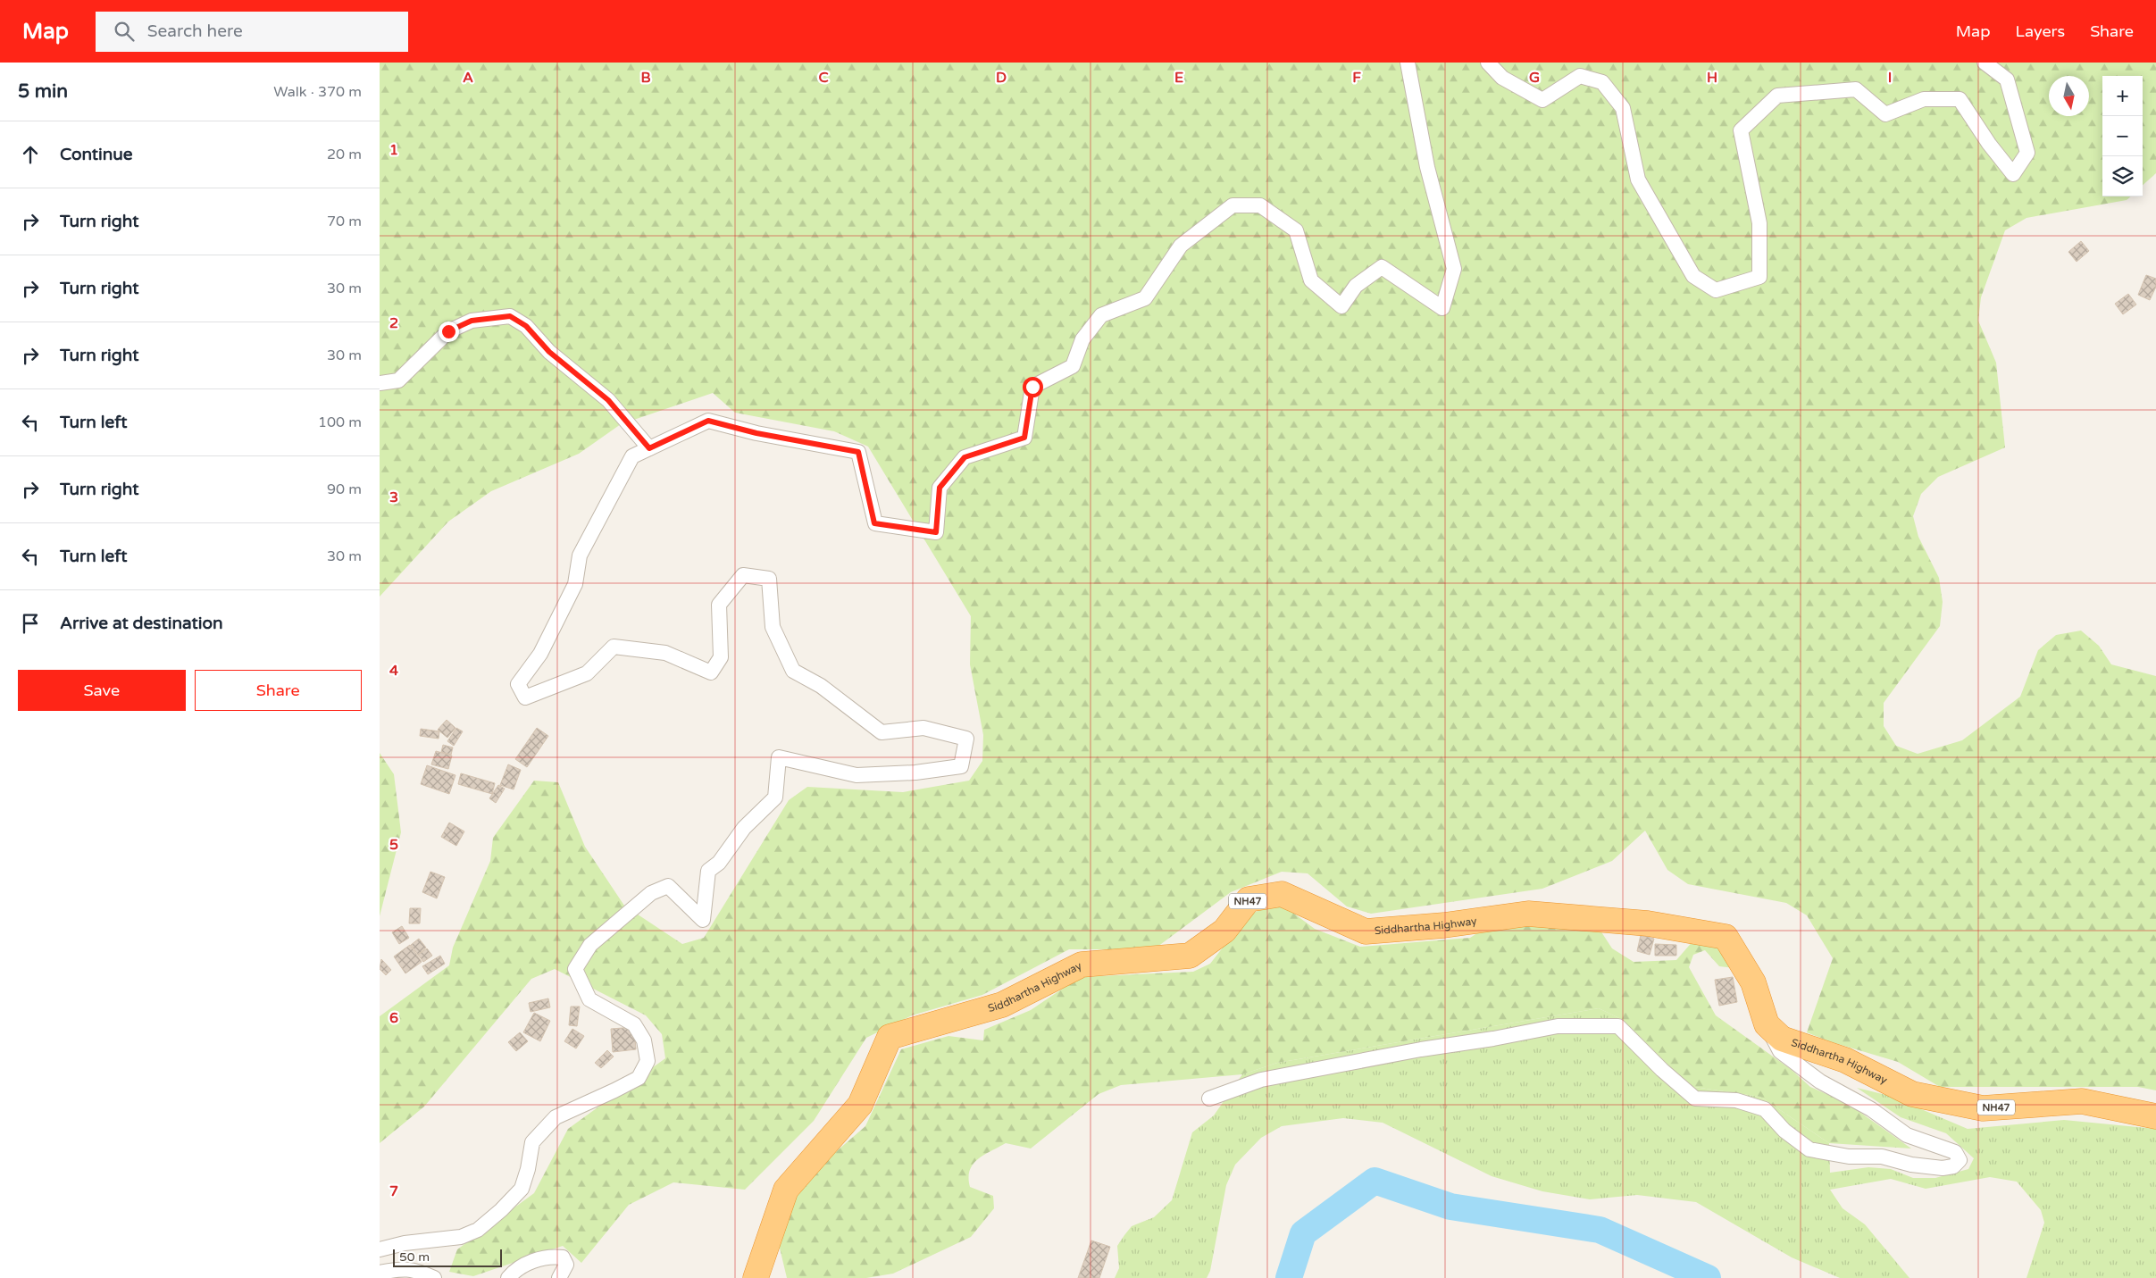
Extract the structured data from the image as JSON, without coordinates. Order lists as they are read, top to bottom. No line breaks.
{"streets":{"highway":["NH47","Siddhartha Highway"]},"scale_bar":"50 m","north":"bottom","page":{"header":"Map","search":"Search here","nav":["Map","Layers","Share"],"heading":["5 min","Walk · 370 m"],"map_buttons":["+","−"],"list":[["Continue","20 m"],["Turn right","70 m"],["Turn right","30 m"],["Turn right","30 m"],["Turn left","100 m"],["Turn right","90 m"],["Turn left","30 m"],"Arrive at destination"],"buttons":["Save","Share"],"scale":"50 m"},"grid":{"columns":["A","B","C","D","E","F","G","H","I"],"rows":["1","2","3","4","5","6","7"]}}
